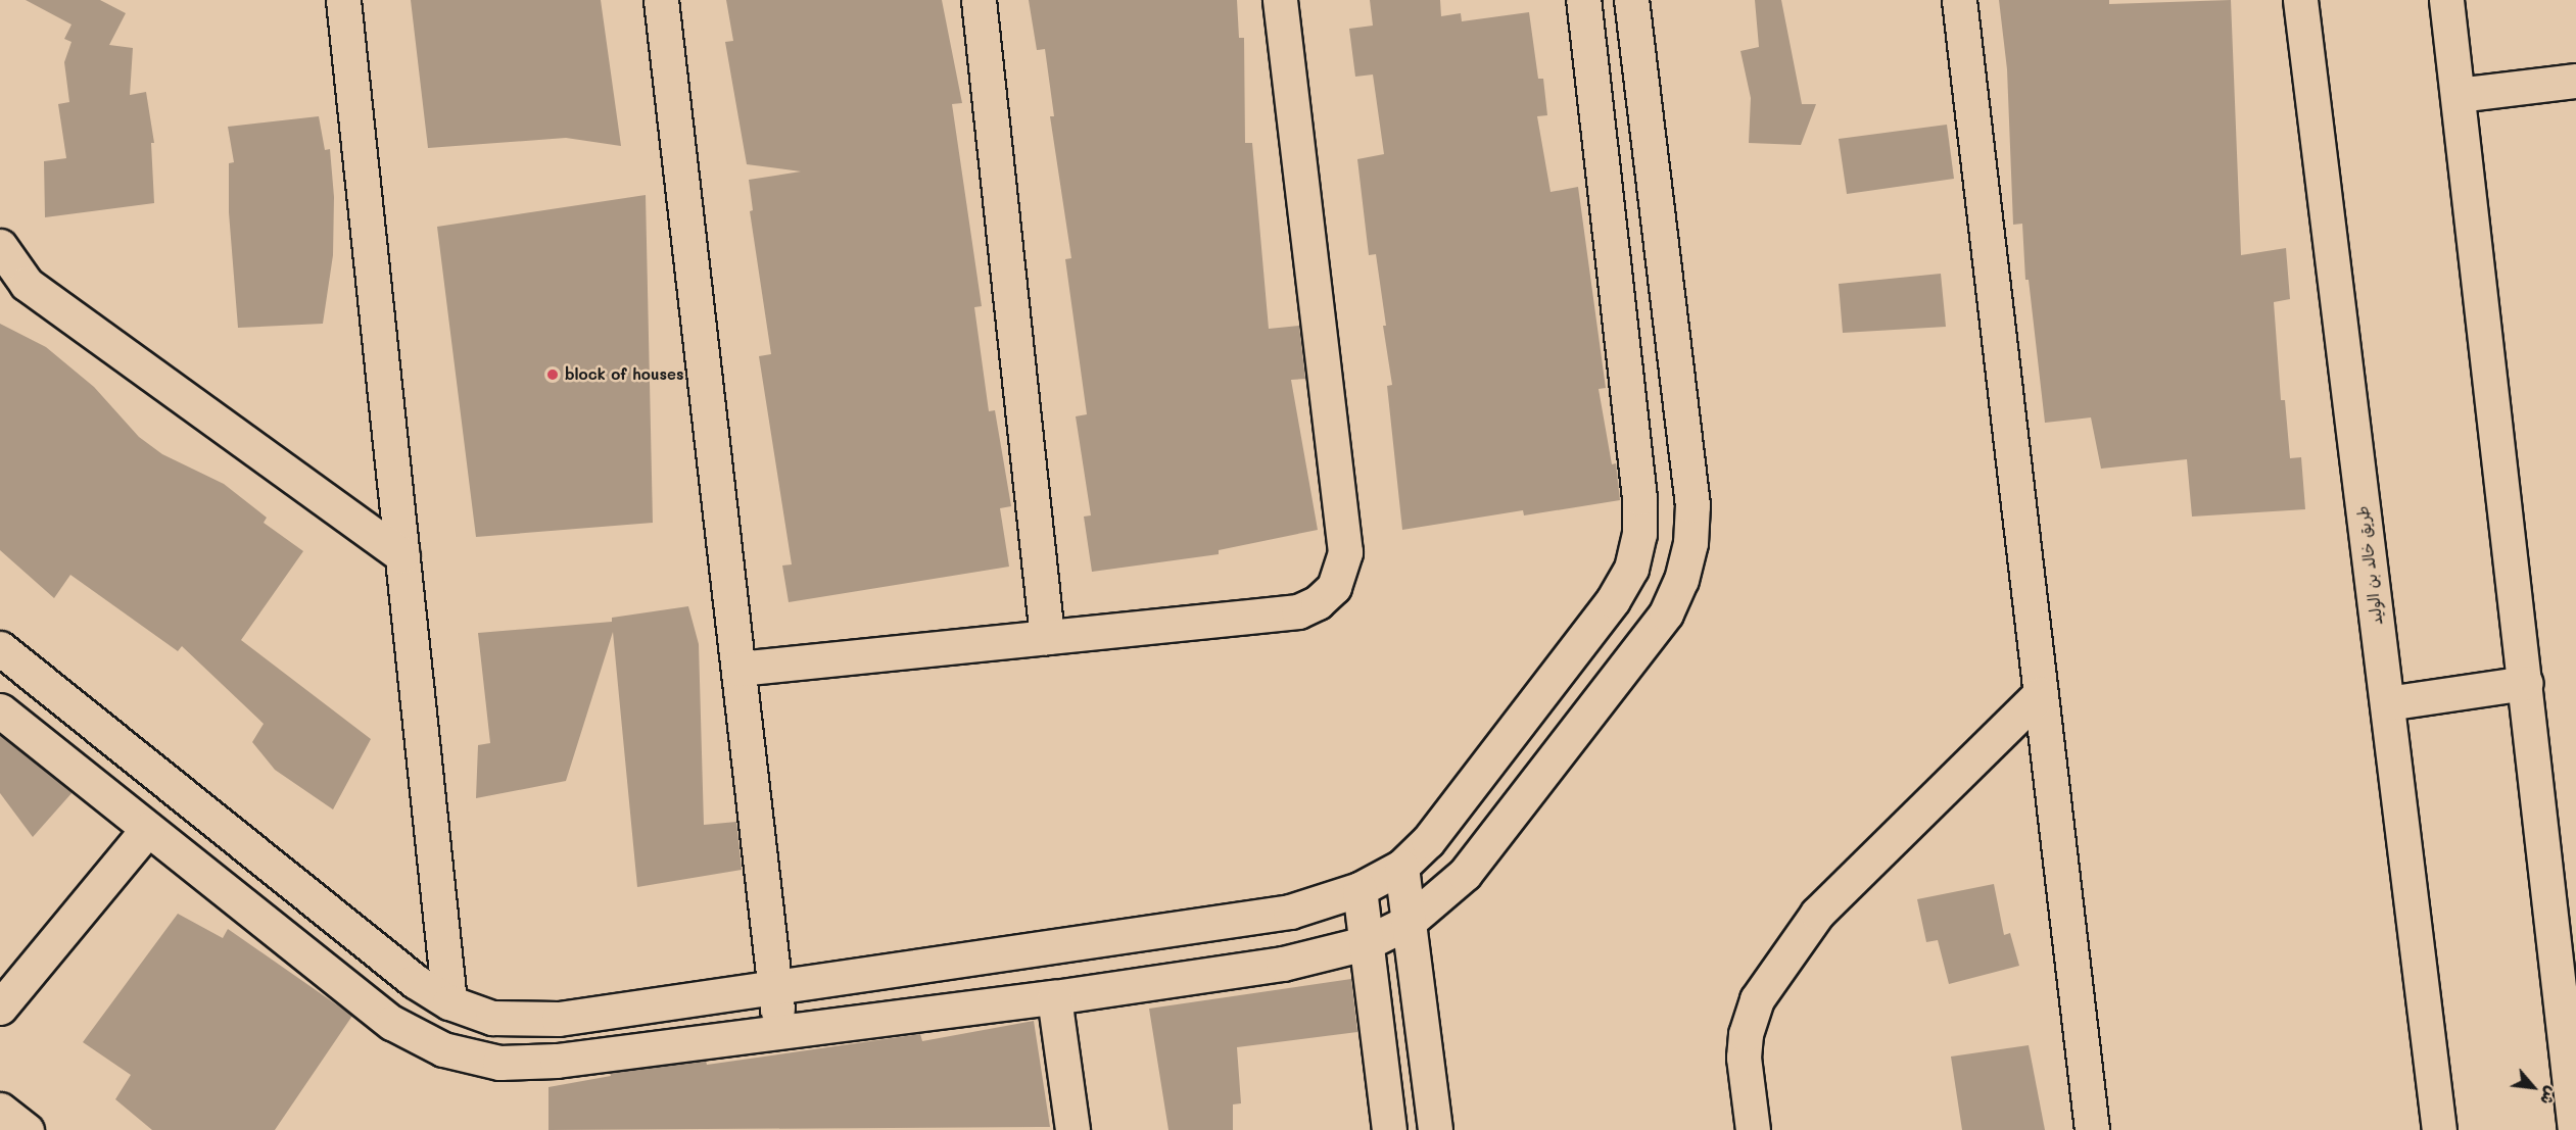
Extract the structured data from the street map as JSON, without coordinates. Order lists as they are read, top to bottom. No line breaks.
{"streets":{"street":["طريق خالد بن الوليد"]},"places":["block of houses"],"north":"bottom right"}
